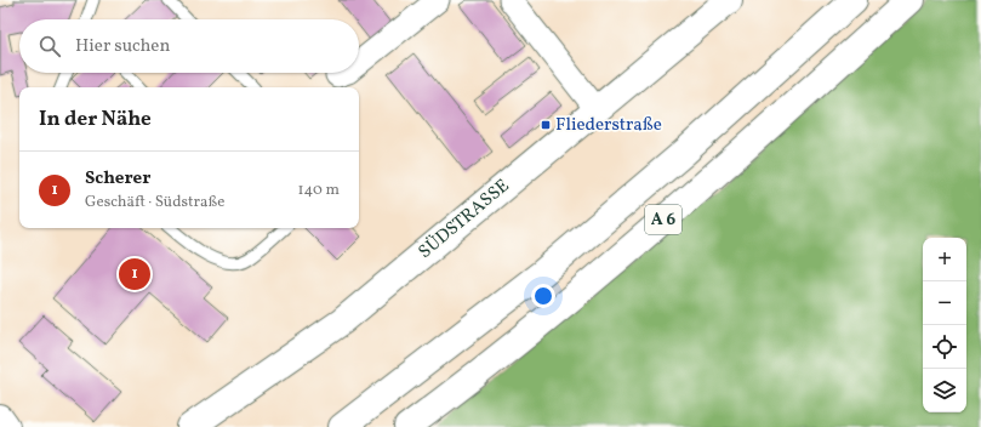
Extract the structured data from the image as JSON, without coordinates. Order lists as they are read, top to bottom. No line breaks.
{"streets":{"main road":["SÜDSTRASSE","A 6"]},"places":{"transit":["Fliederstraße"]},"page":{"search":"Hier suchen","heading":"In der Nähe","list":[{"mark":"1","name":"Scherer","note":"Geschäft · Südstraße","value":"140 m"}],"map_buttons":["+","−"],"pins":"1"}}
